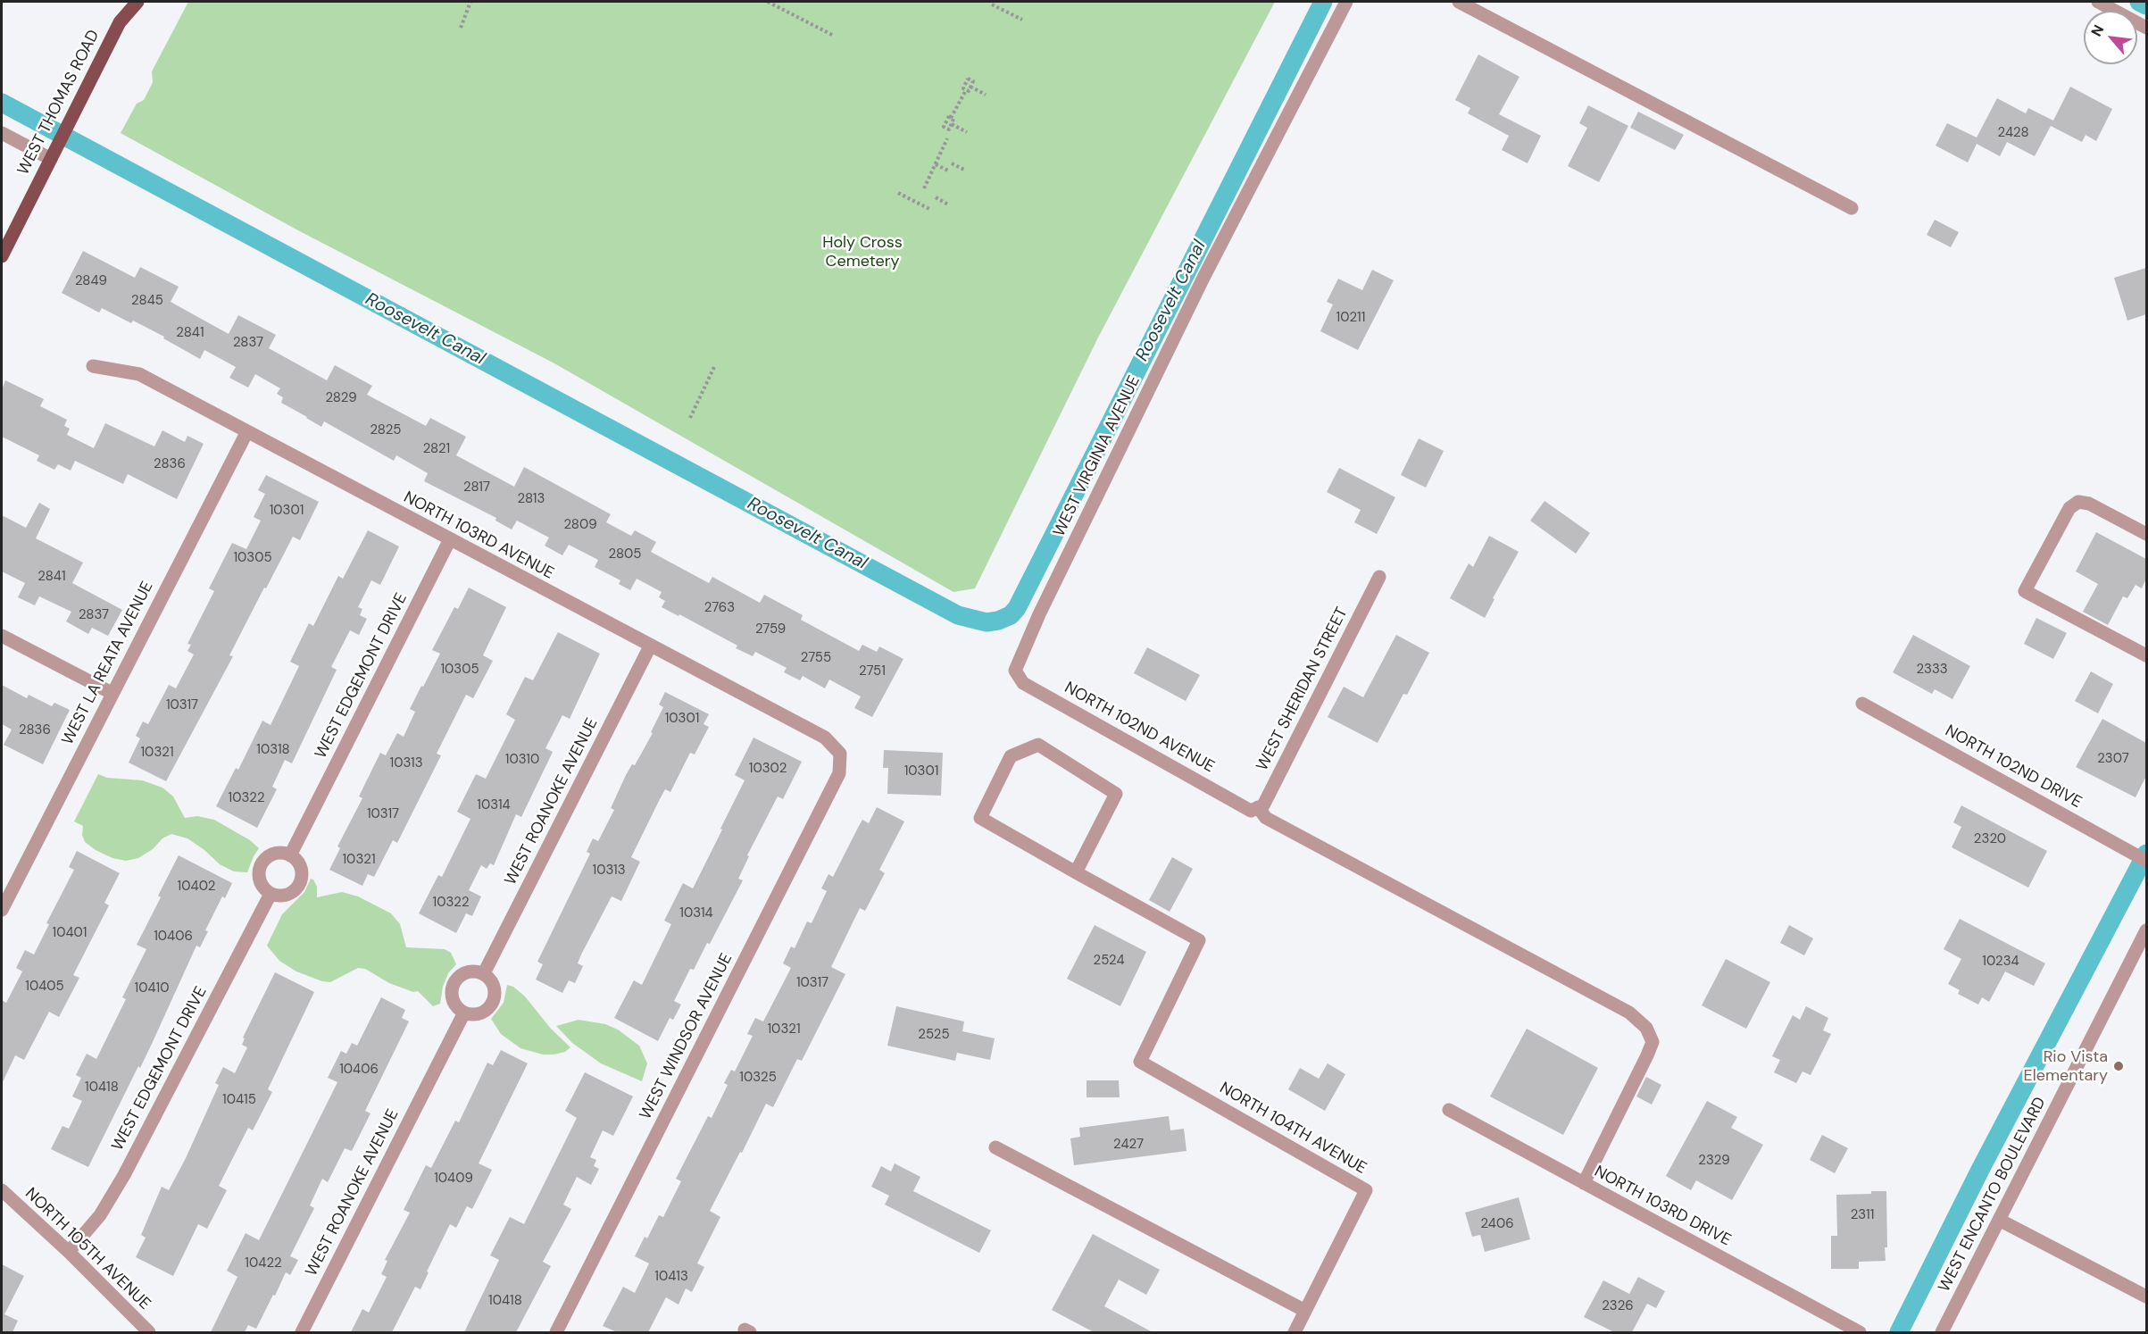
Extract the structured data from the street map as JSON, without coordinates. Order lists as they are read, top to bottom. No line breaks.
{"streets":{"main road":["WEST THOMAS ROAD"],"street":["WEST VIRGINIA AVENUE","NORTH 103RD AVENUE","WEST LA REATA AVENUE","WEST EDGEMONT DRIVE","WEST SHERIDAN STREET","NORTH 102ND AVENUE","NORTH 102ND DRIVE","WEST ROANOKE AVENUE","WEST WINDSOR AVENUE","NORTH 104TH AVENUE","WEST ENCANTO BOULEVARD","NORTH 103RD DRIVE","NORTH 105TH AVENUE"]},"crossings":[["WEST VIRGINIA AVENUE","NORTH 102ND AVENUE"],["NORTH 103RD AVENUE","WEST LA REATA AVENUE"],["NORTH 103RD AVENUE","WEST EDGEMONT DRIVE"],["NORTH 103RD AVENUE","WEST ROANOKE AVENUE"],["NORTH 103RD AVENUE","WEST WINDSOR AVENUE"],["WEST EDGEMONT DRIVE","NORTH 105TH AVENUE"],["WEST SHERIDAN STREET","NORTH 102ND AVENUE"],["NORTH 102ND AVENUE","NORTH 103RD DRIVE"]],"water":["Roosevelt Canal"],"parks":["Holy Cross Cemetery"],"places":["Rio Vista Elementary"],"house_numbers":["2428","2849","2845","10211","2841","2837","2829","2825","2821","2836","2817","2813","10301","2809","2805","10305","2841","2763","2837","2759","2755","10305","2333","2751","10317","10301","2836","10318","10321","2307","10310","10313","10302","10301","10322","10314","10317","2320","10321","10313","10402","10322","10314","10401","10406","2524","10234","10317","10405","10410","10321","2525","10406","10325","10418","10415","2427","2329","10409","2311","2406","10422","10413","10418","2326"],"north":"top left"}
